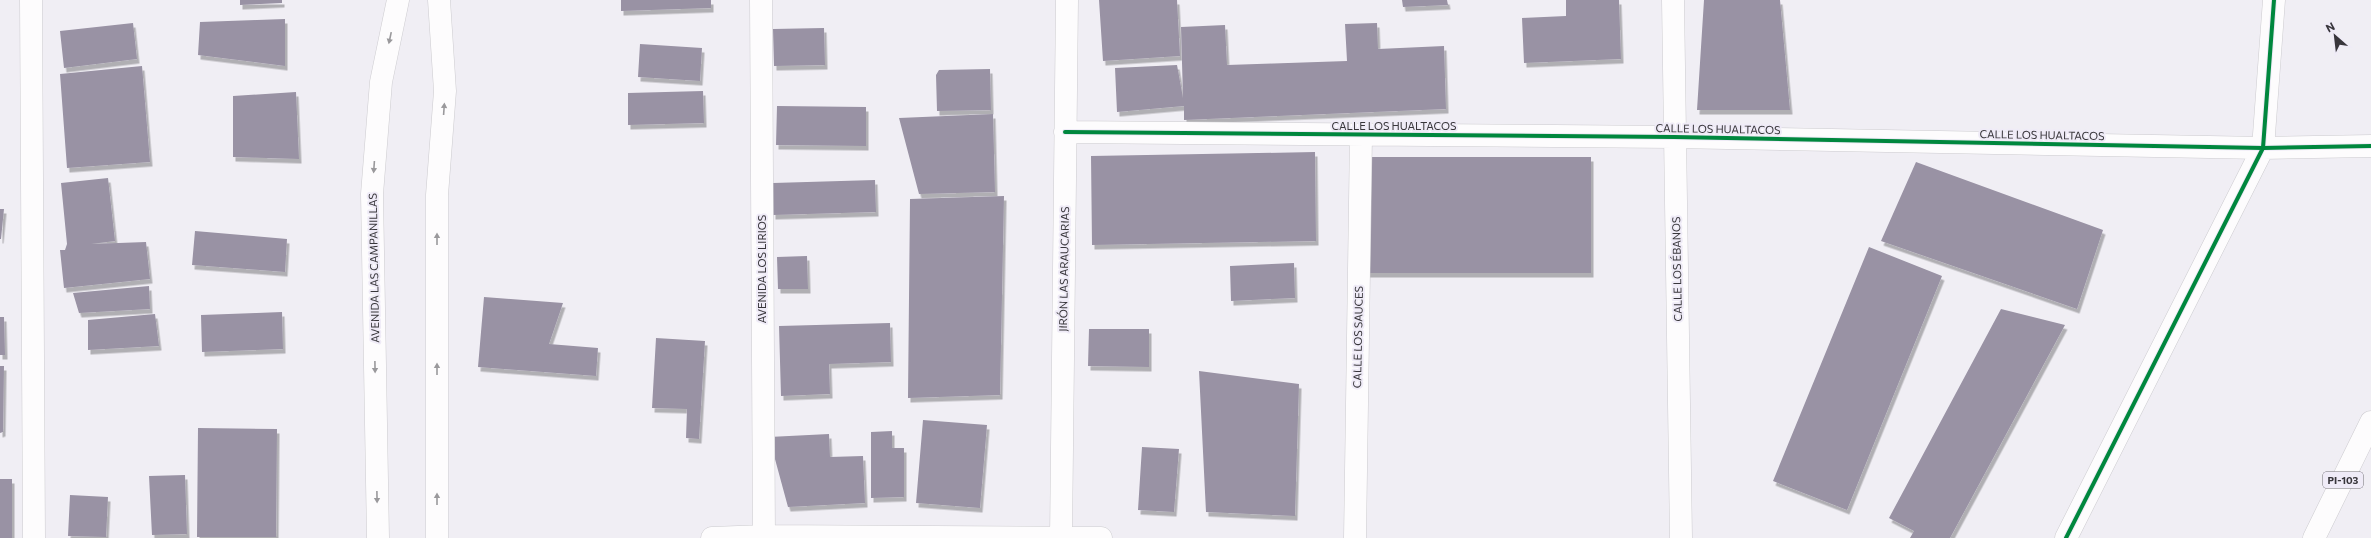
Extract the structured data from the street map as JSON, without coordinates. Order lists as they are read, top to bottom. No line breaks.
{"streets":{"street":["CALLE LOS HUALTACOS","AVENIDA LAS CAMPANILLAS","AVENIDA LOS LIRIOS","JIRÓN LAS ARAUCARIAS","CALLE LOS ÉBANOS","CALLE LOS SAUCES","PI-103"]},"crossings":[["CALLE LOS HUALTACOS","JIRÓN LAS ARAUCARIAS"],["CALLE LOS HUALTACOS","CALLE LOS ÉBANOS"],["CALLE LOS HUALTACOS","CALLE LOS SAUCES"]],"north":"top left"}
